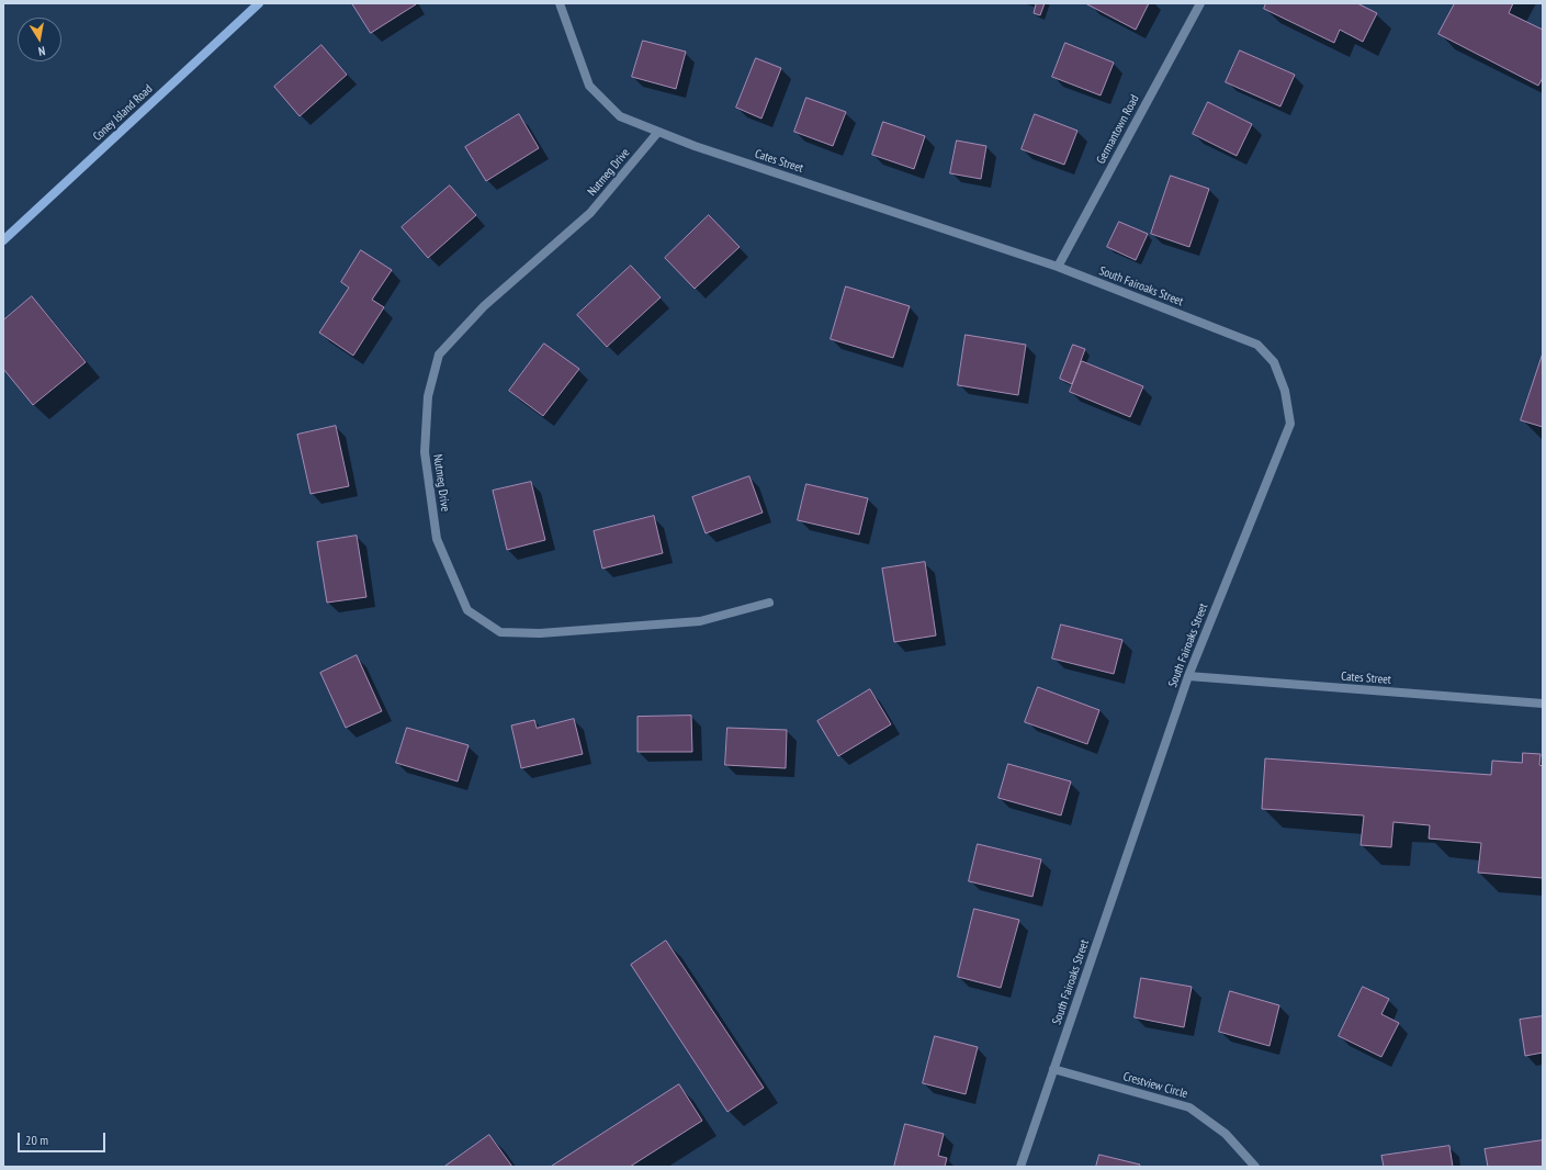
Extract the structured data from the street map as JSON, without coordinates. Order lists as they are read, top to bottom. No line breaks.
{"streets":{"street":["Coney Island Road","Germantown Road","Cates Street","Nutmeg Drive","South Fairoaks Street","Crestview Circle"]},"crossings":[["Germantown Road","Cates Street"],["Germantown Road","South Fairoaks Street"],["Cates Street","Nutmeg Drive"],["Cates Street","South Fairoaks Street"],["South Fairoaks Street","Crestview Circle"]],"scale_bar":"20 m","north":"bottom"}
